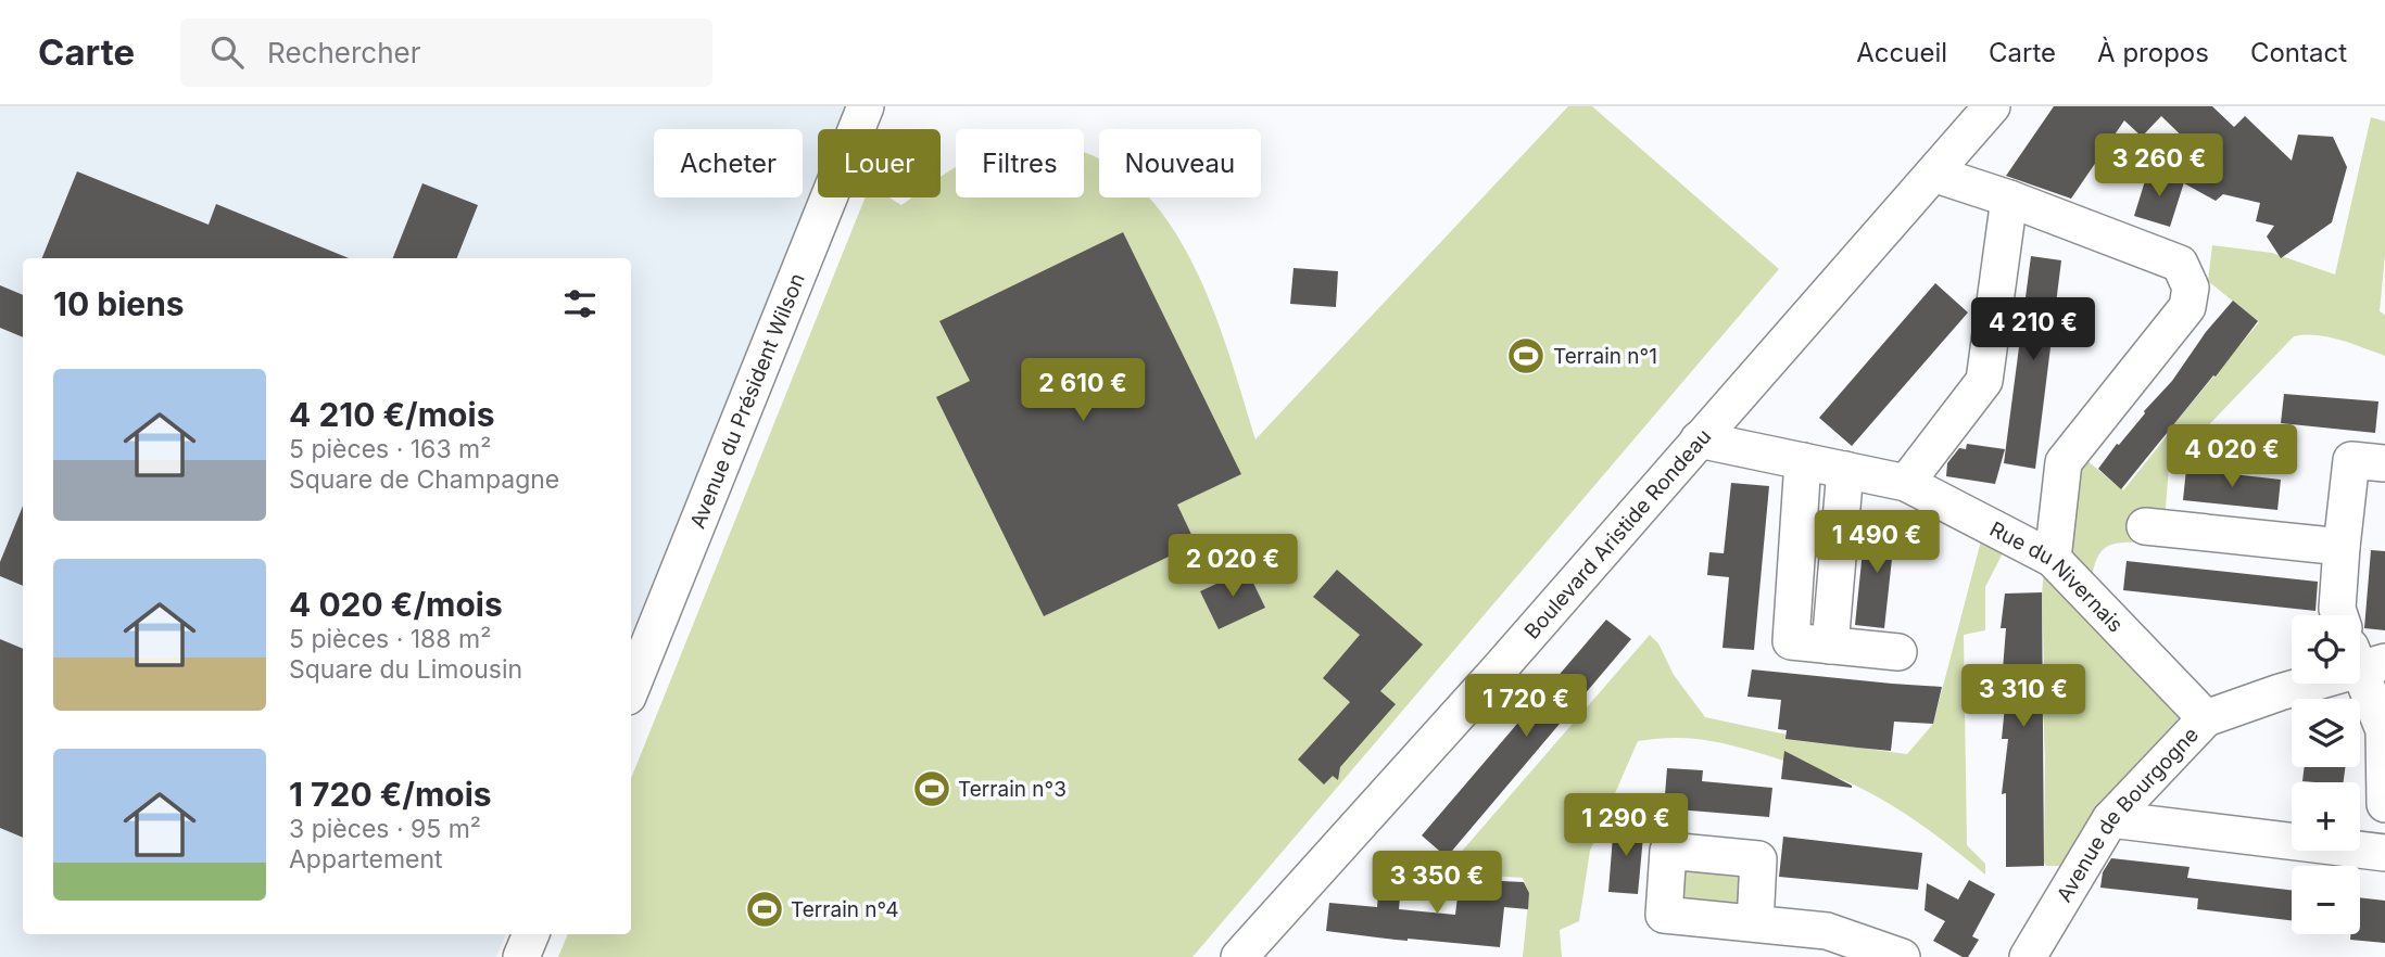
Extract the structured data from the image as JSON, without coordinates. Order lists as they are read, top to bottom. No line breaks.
{"streets":{"street":["Avenue du Président Wilson","Boulevard Aristide Rondeau","Rue du Nivernais","Avenue de Bourgogne"]},"crossings":[["Boulevard Aristide Rondeau","Rue du Nivernais"],["Rue du Nivernais","Avenue de Bourgogne"]],"places":{"sports":["Terrain n°1","Terrain n°3","Terrain n°4"]},"page":{"header":"Carte","search":"Rechercher","nav":["Accueil","Carte","À propos","Contact"],"chip":["Acheter","Louer","Filtres","Nouveau"],"price":["3 260 €","4 210 €","2 610 €","4 020 €","1 490 €","2 020 €","3 310 €","1 720 €","1 290 €","3 350 €"],"heading":"10 biens","list":[{"name":"4 210 €/mois","note":"5 pièces · 163 m² · Square de Champagne"},{"name":"4 020 €/mois","note":"5 pièces · 188 m² · Square du Limousin"},{"name":"1 720 €/mois","note":"3 pièces · 95 m² · Appartement"}],"map_buttons":["+","−"]}}
